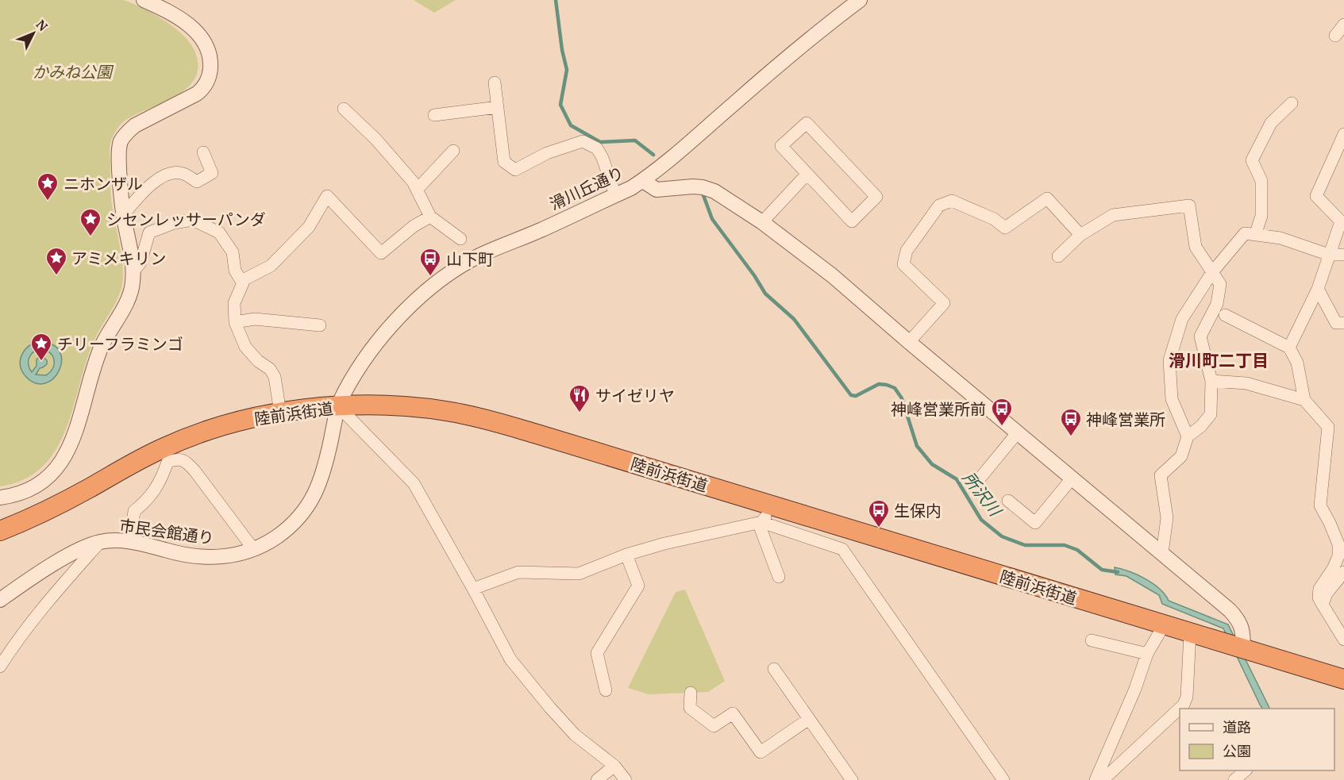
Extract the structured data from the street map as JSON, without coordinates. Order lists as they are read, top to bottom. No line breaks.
{"streets":{"highway":["陸前浜街道"],"street":["滑川丘通り","市民会館通り"]},"crossings":[["滑川丘通り","陸前浜街道"],["滑川丘通り","市民会館通り"],["陸前浜街道","市民会館通り"]],"districts":["滑川町二丁目"],"water":["所沢川"],"parks":["かみね公園"],"places":{"place":["ニホンザル","シセンレッサーパンダ","アミメキリン","チリーフラミンゴ"],"bus stop":["山下町","神峰営業所前","神峰営業所","生保内"],"restaurant":["サイゼリヤ"]},"legend":["道路","公園"],"north":"top right"}
